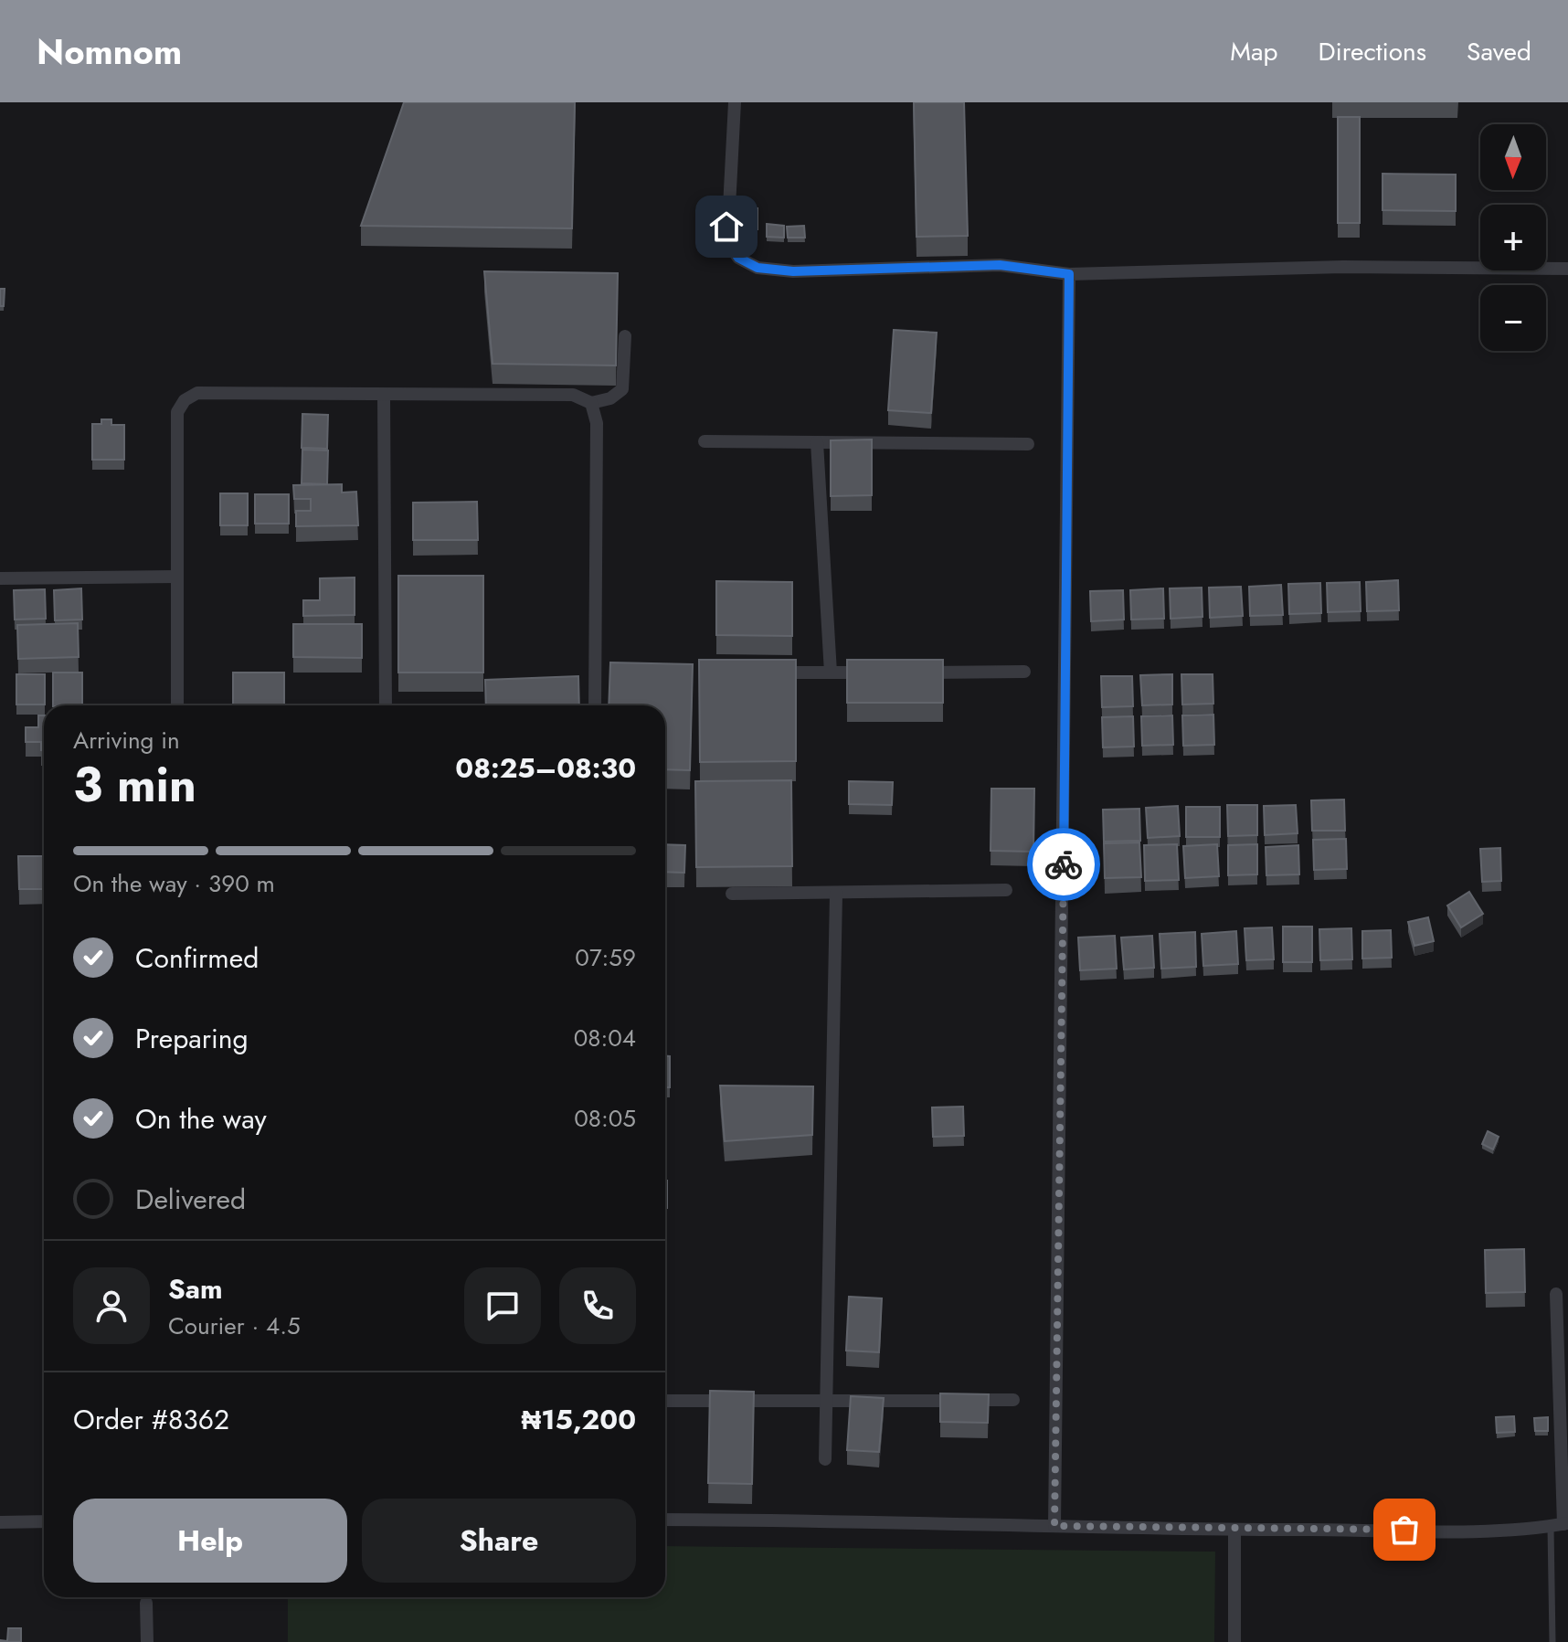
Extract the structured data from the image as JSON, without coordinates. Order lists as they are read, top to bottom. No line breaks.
{"north":"bottom","page":{"header":"Nomnom","nav":["Map","Directions","Saved"],"map_buttons":["+","−"],"heading":["3 min","Arriving in","08:25–08:30"],"panel":["Sam","Courier · 4.5","Order #8362","₦15,200"],"bar":"On the way · 390 m","list":[["Confirmed","07:59"],["Preparing","08:04"],["On the way","08:05"],"Delivered"],"buttons":["Help","Share"]}}
